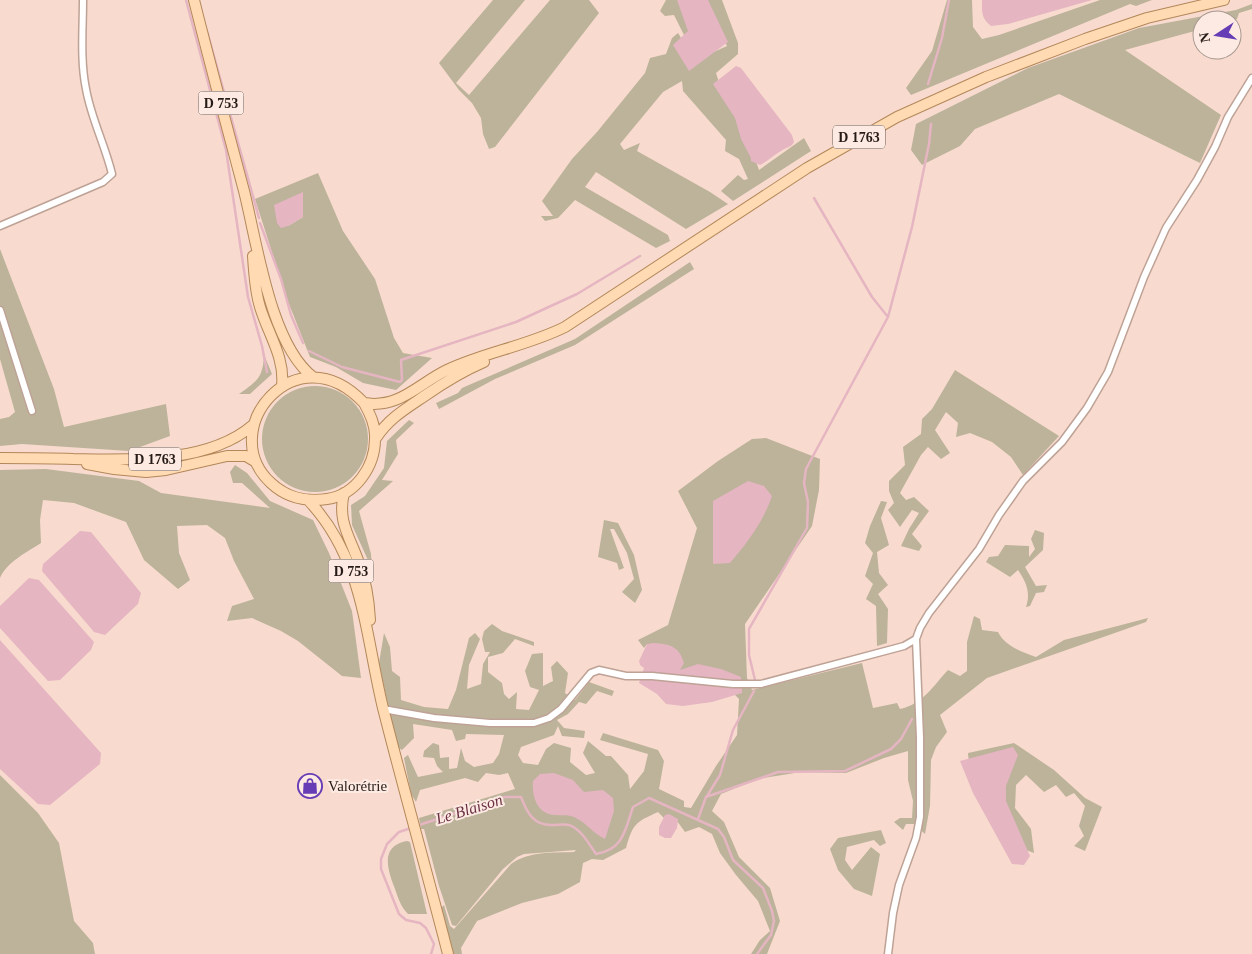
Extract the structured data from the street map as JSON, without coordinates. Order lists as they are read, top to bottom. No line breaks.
{"streets":{"main road":["D 753","D 1763"]},"crossings":[["D 753","D 1763"]],"water":["Le Blaison"],"places":{"shop":["Valorétrie"]},"north":"left"}
